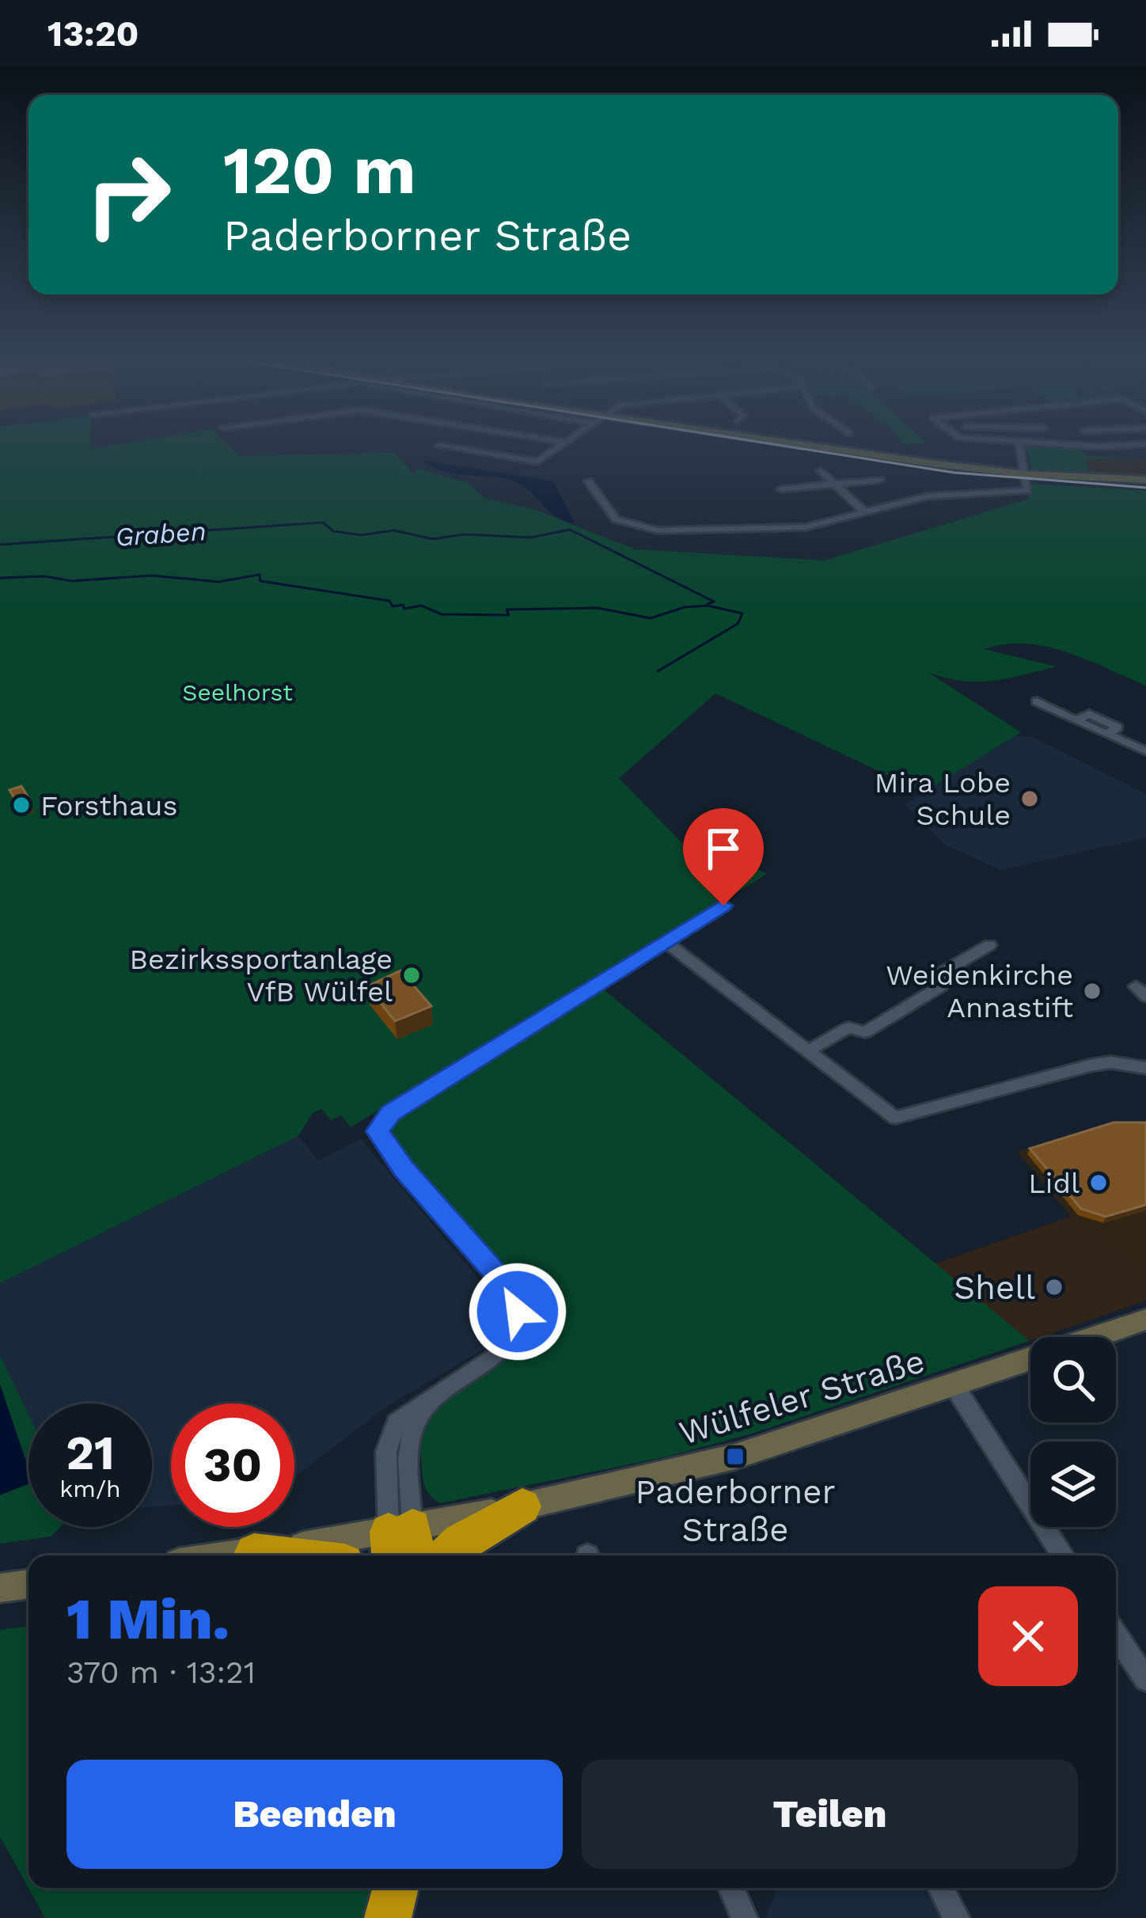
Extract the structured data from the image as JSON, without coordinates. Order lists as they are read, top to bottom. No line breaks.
{"streets":{"main road":["Wülfeler Straße"]},"water":["Graben"],"parks":["Seelhorst"],"places":{"other":["Mira Lobe Schule","Forsthaus","Bezirkssportanlage VfB Wülfel","Weidenkirche Annastift","Lidl","Shell"],"transit":["Paderborner Straße"]},"page":{"status":"13:20","turn":["120 m","Paderborner Straße"],"speed":"21 km/h","limit":"30","heading":["1 Min.","370 m · 13:21"],"buttons":["Beenden","Teilen"]}}
